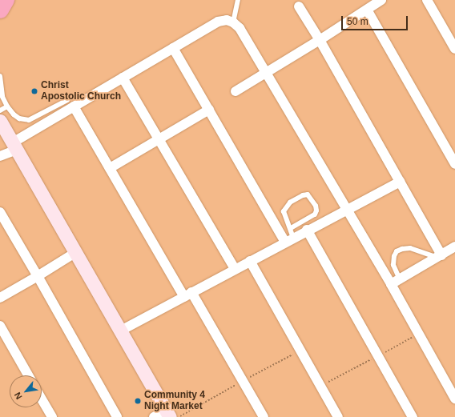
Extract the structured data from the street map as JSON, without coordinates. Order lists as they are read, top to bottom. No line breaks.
{"places":["Christ Apostolic Church","Community 4 Night Market"],"scale_bar":"50 m","north":"bottom left"}
